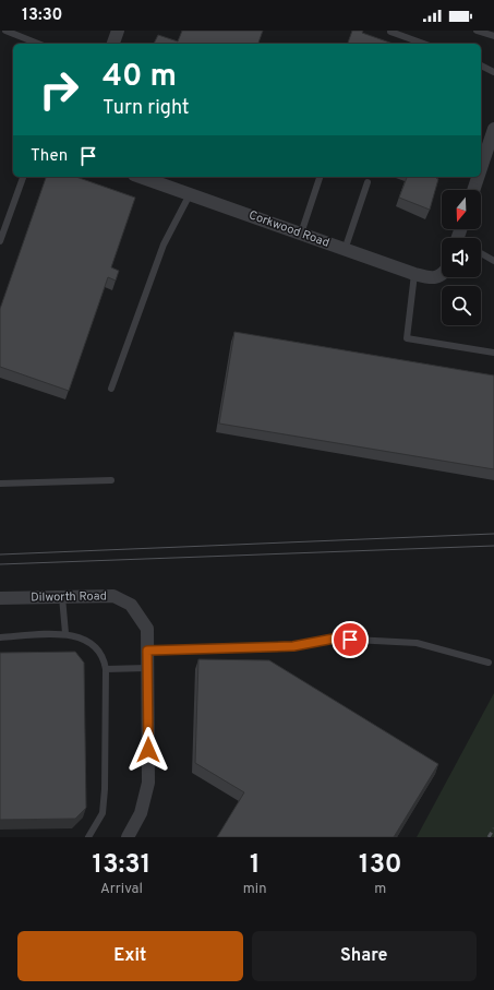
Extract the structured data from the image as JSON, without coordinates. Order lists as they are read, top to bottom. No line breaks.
{"streets":{"street":["Corkwood Road","Dilworth Road"]},"north":"bottom","page":{"status":"13:30","turn":["40 m","Turn right"],"then":"Then","eta":["13:31","Arrival","1","min","130","m"],"buttons":["Exit","Share"]}}
